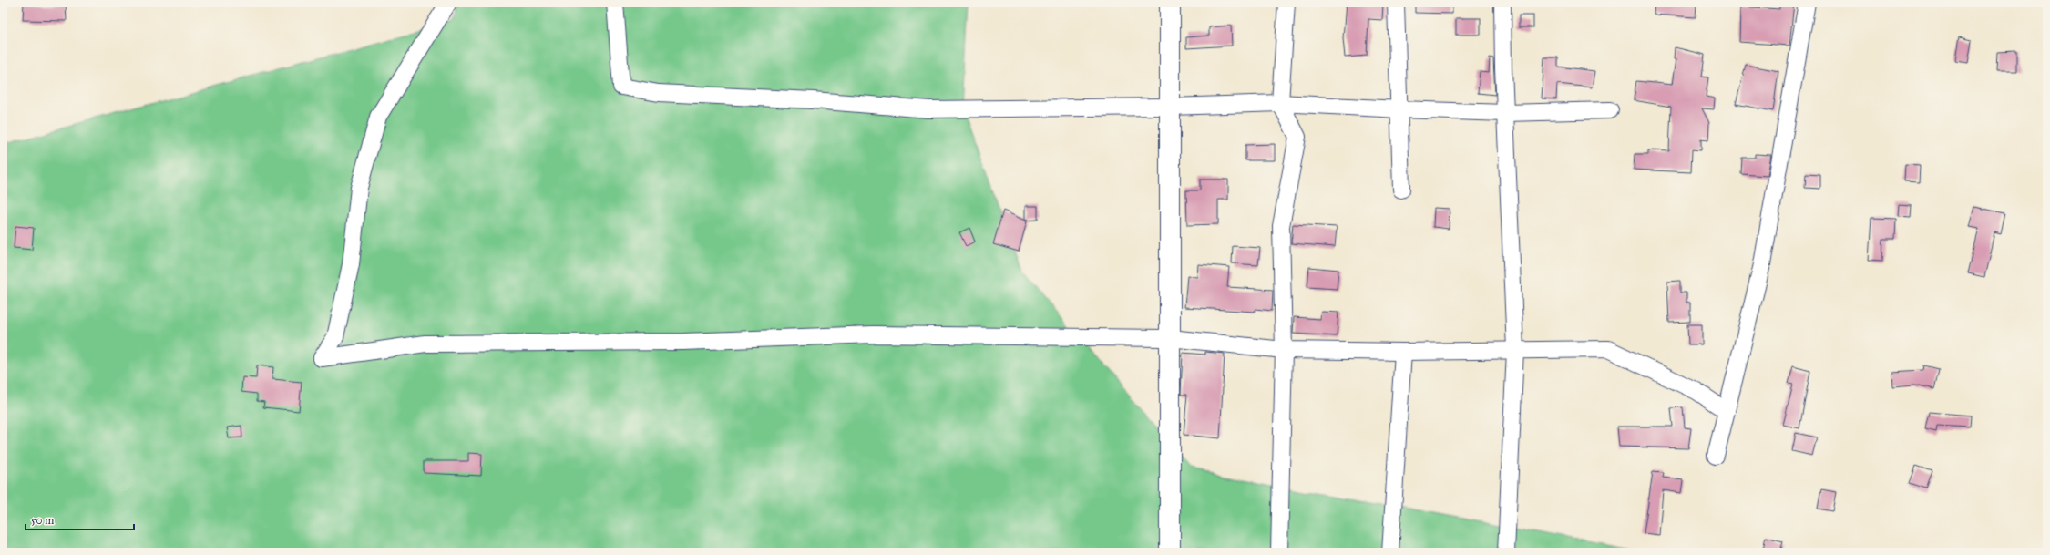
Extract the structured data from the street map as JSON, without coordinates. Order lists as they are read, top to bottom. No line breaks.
{"scale_bar":"50 m"}
